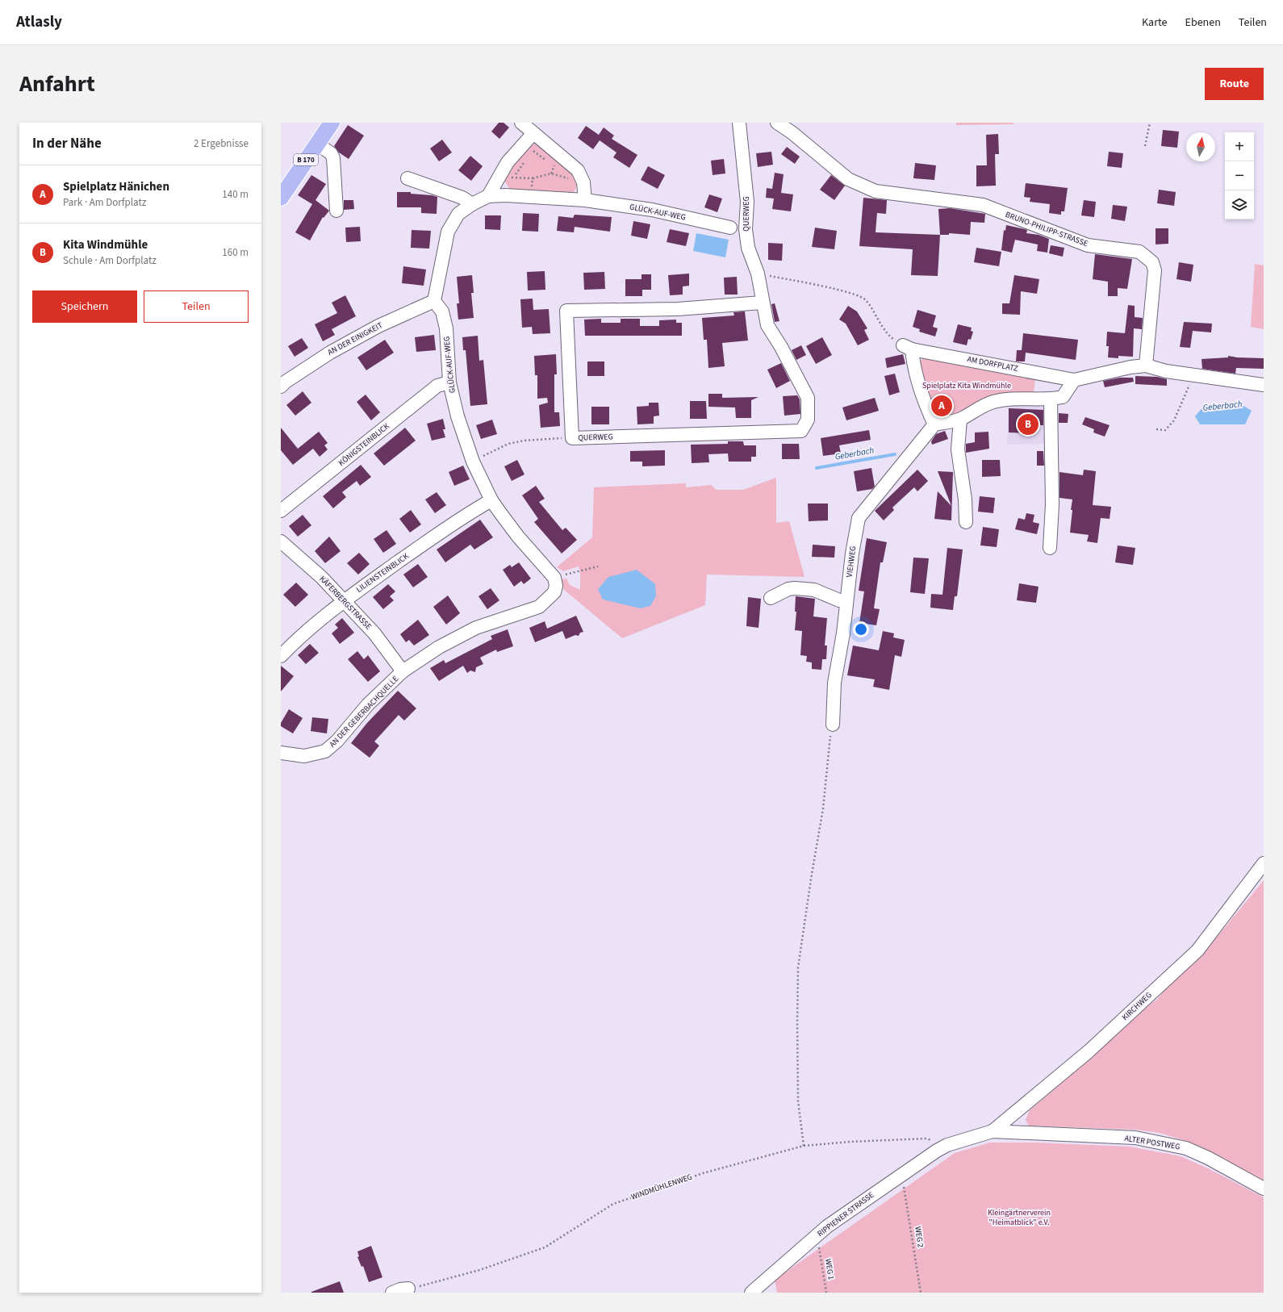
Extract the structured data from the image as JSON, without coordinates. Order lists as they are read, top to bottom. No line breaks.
{"streets":{"main road":["B 170"],"street":["GLÜCK-AUF-WEG","QUERWEG","BRUNO-PHILIPP-STRASSE","AN DER EINIGKEIT","AM DORFPLATZ","KÖNIGSTEINBLICK","VIEHWEG","LILIENSTEINBLICK","KÄFERBERGSTRASSE","AN DER GEBERBACHQUELLE","KIRCHWEG","ALTER POSTWEG","RIPPIENER STRASSE"],"path":["WINDMÜHLENWEG","WEG 2","WEG 1"]},"crossings":[["GLÜCK-AUF-WEG","AN DER EINIGKEIT"],["GLÜCK-AUF-WEG","KÖNIGSTEINBLICK"],["GLÜCK-AUF-WEG","LILIENSTEINBLICK"],["GLÜCK-AUF-WEG","AN DER GEBERBACHQUELLE"],["BRUNO-PHILIPP-STRASSE","AM DORFPLATZ"],["LILIENSTEINBLICK","KÄFERBERGSTRASSE"],["KÄFERBERGSTRASSE","AN DER GEBERBACHQUELLE"],["KIRCHWEG","ALTER POSTWEG"],["KIRCHWEG","RIPPIENER STRASSE"],["ALTER POSTWEG","RIPPIENER STRASSE"],["WINDMÜHLENWEG","RIPPIENER STRASSE"]],"water":["Geberbach"],"parks":["Spielplatz Kita Windmühle","Kleingärtnerverein \"Heimatblick\" e.V."],"north":"top","page":{"header":"Atlasly","nav":["Karte","Ebenen","Teilen"],"title":"Anfahrt","buttons":["Route",["Speichern","Teilen"]],"heading":["In der Nähe","2 Ergebnisse"],"map_buttons":["+","−"],"list":[{"mark":"A","name":"Spielplatz Hänichen","note":"Park · Am Dorfplatz","value":"140 m"},{"mark":"B","name":"Kita Windmühle","note":"Schule · Am Dorfplatz","value":"160 m"}],"pins":["A","B"]}}
